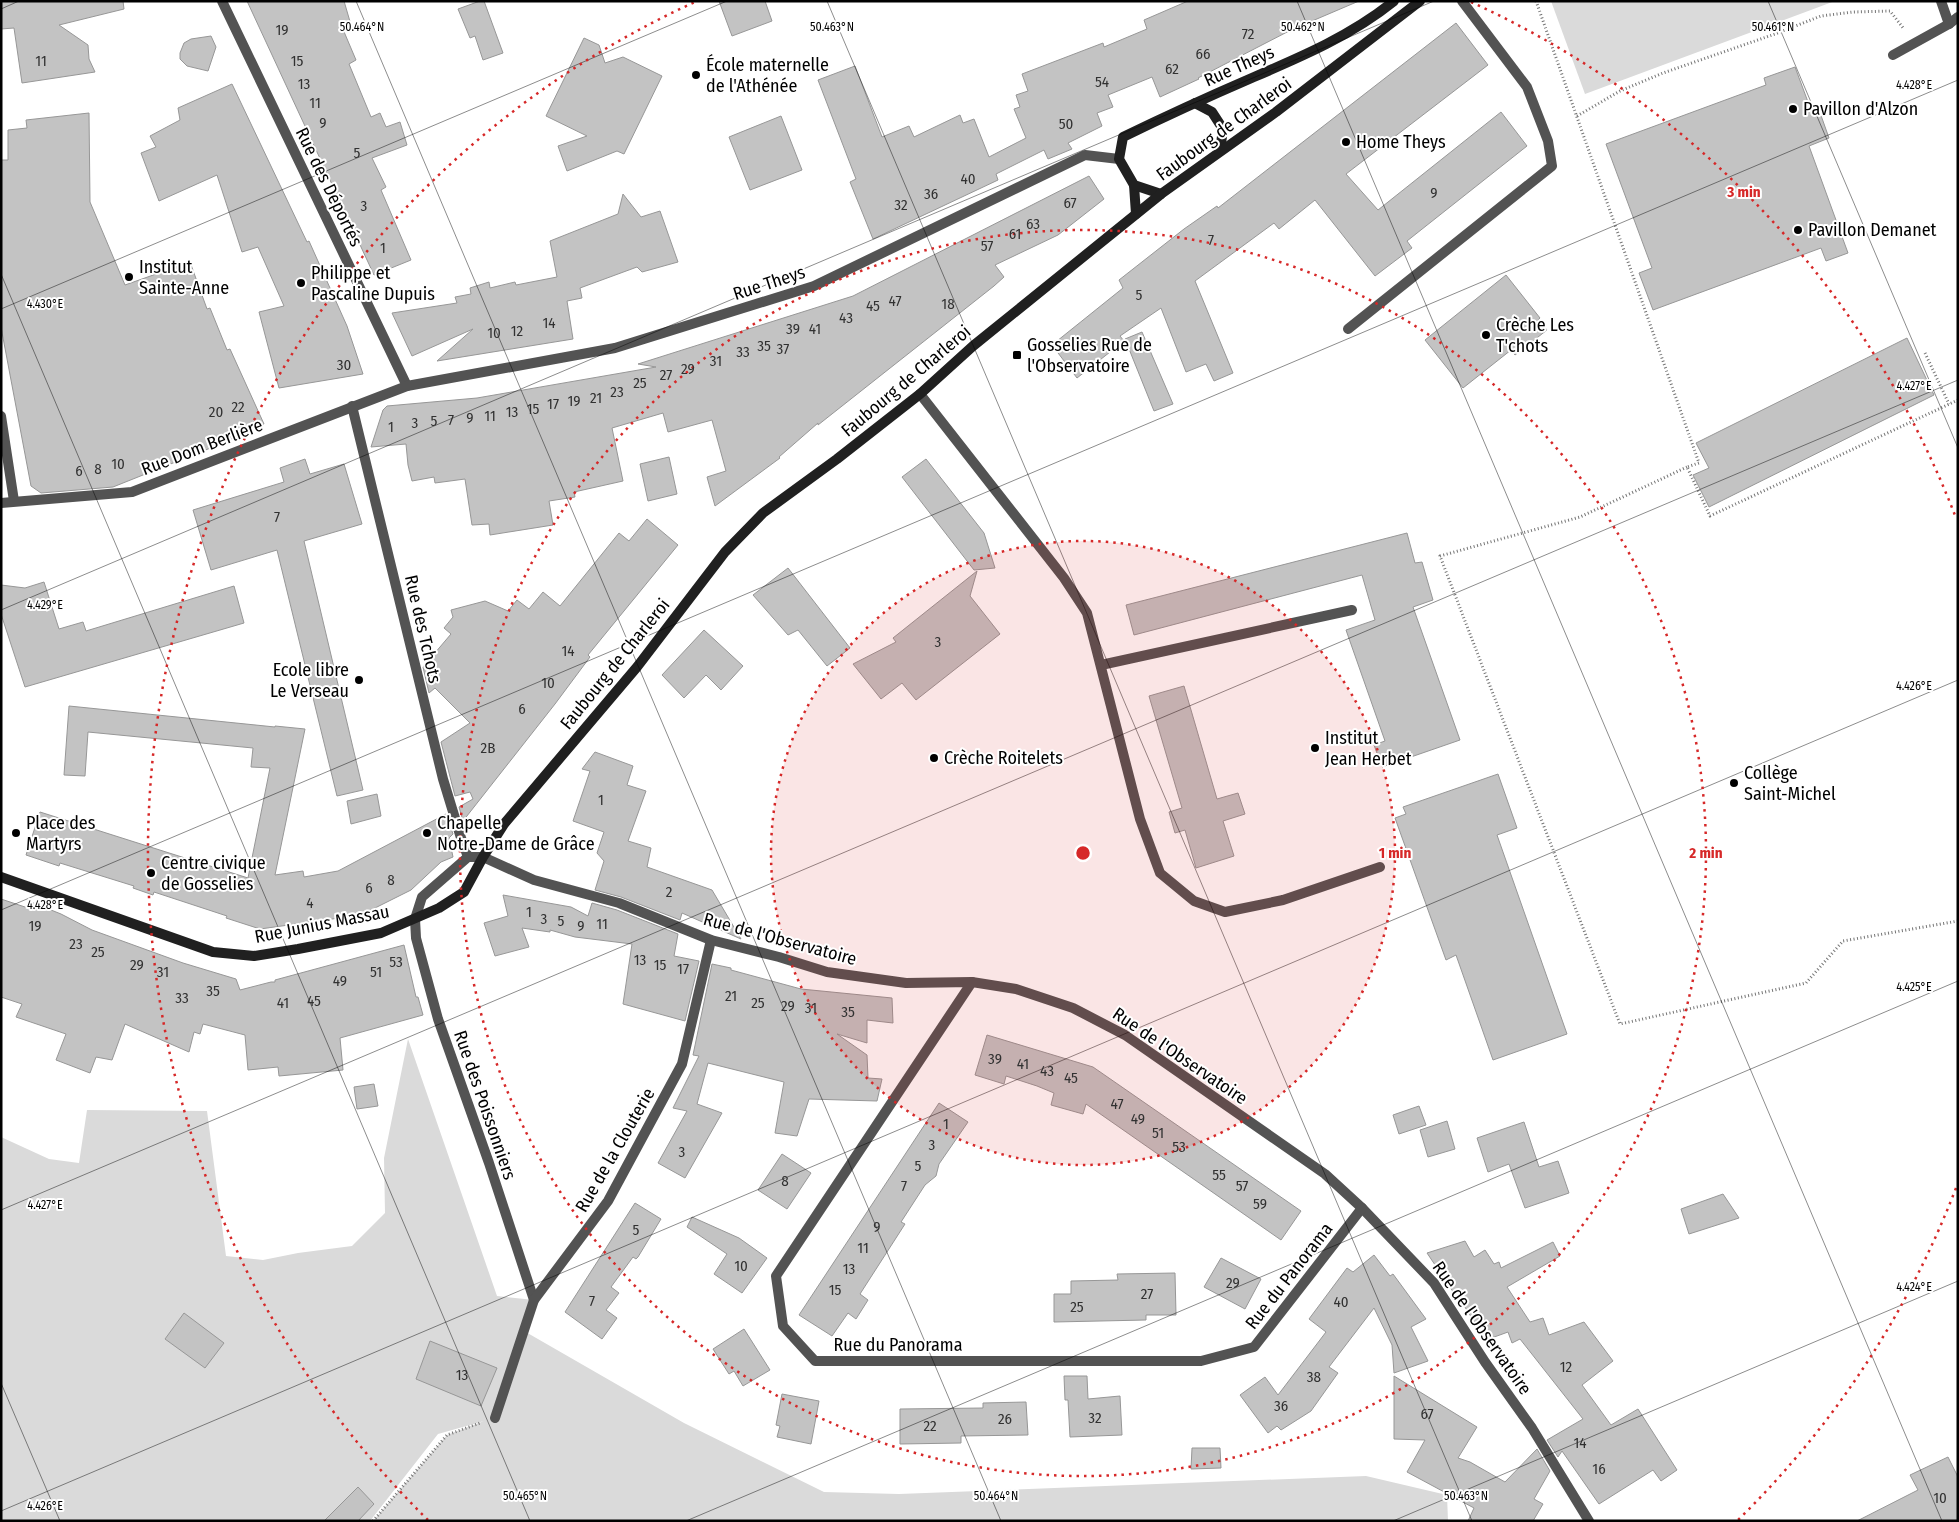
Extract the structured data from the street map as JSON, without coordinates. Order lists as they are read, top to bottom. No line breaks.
{"streets":{"main road":["Rue Theys","Faubourg de Charleroi","Rue Junius Massau"],"street":["Rue des Déportés","Rue Dom Berlière","Rue des Tchots","Rue de l'Observatoire","Rue des Poissonniers","Rue de la Clouterie","Rue du Panorama"]},"crossings":[["Rue Theys","Faubourg de Charleroi"],["Rue Theys","Rue des Déportés"],["Rue Theys","Rue Dom Berlière"],["Faubourg de Charleroi","Rue Junius Massau"],["Faubourg de Charleroi","Rue de l'Observatoire"],["Rue des Déportés","Rue Dom Berlière"],["Rue Dom Berlière","Rue des Tchots"],["Rue des Tchots","Rue de l'Observatoire"],["Rue Junius Massau","Rue de l'Observatoire"],["Rue Junius Massau","Rue des Poissonniers"],["Rue de l'Observatoire","Rue de la Clouterie"],["Rue de l'Observatoire","Rue du Panorama"],["Rue des Poissonniers","Rue de la Clouterie"]],"places":{"other":["École maternelle de l'Athénée","Pavillon d'Alzon","Home Theys","Pavillon Demanet","Institut Sainte-Anne","Philippe et Pascaline Dupuis","Crèche Les T'chots","Ecole libre Le Verseau","Institut Jean Herbet","Crèche Roitelets","Collège Saint-Michel","Place des Martyrs","Chapelle Notre-Dame de Grâce","Centre civique de Gosselies"],"transit":["Gosselies Rue de l'Observatoire"]},"house_numbers":["19","72","66","11","15","62","54","13","11","9","50","5","40","9","36","67","32","3","63","61","7","57","1","5","47","18","45","43","14","39","41","12","10","35","37","33","31","30","29","27","25","23","21","19","17","22","15","20","13","11","9","7","5","3","1","10","8","6","7","3","14","10","6","2B","1","8","6","2","4","1","3","5","11","19","9","23","25","13","53","29","15","17","31","51","49","35","21","33","45","41","25","29","31","35","39","41","43","45","47","49","1","51","3","53","3","5","55","8","7","57","59","9","5","11","10","13","29","15","27","7","40","25","12","13","38","36","67","32","26","22","14","16","10"],"coordinates":["50.464°N","50.463°N","50.462°N","50.461°N","4.428°E","4.430°E","4.427°E","4.429°E","4.426°E","4.425°E","4.424°E","50.465°N"],"rings":["3 min","1 min","2 min"]}
